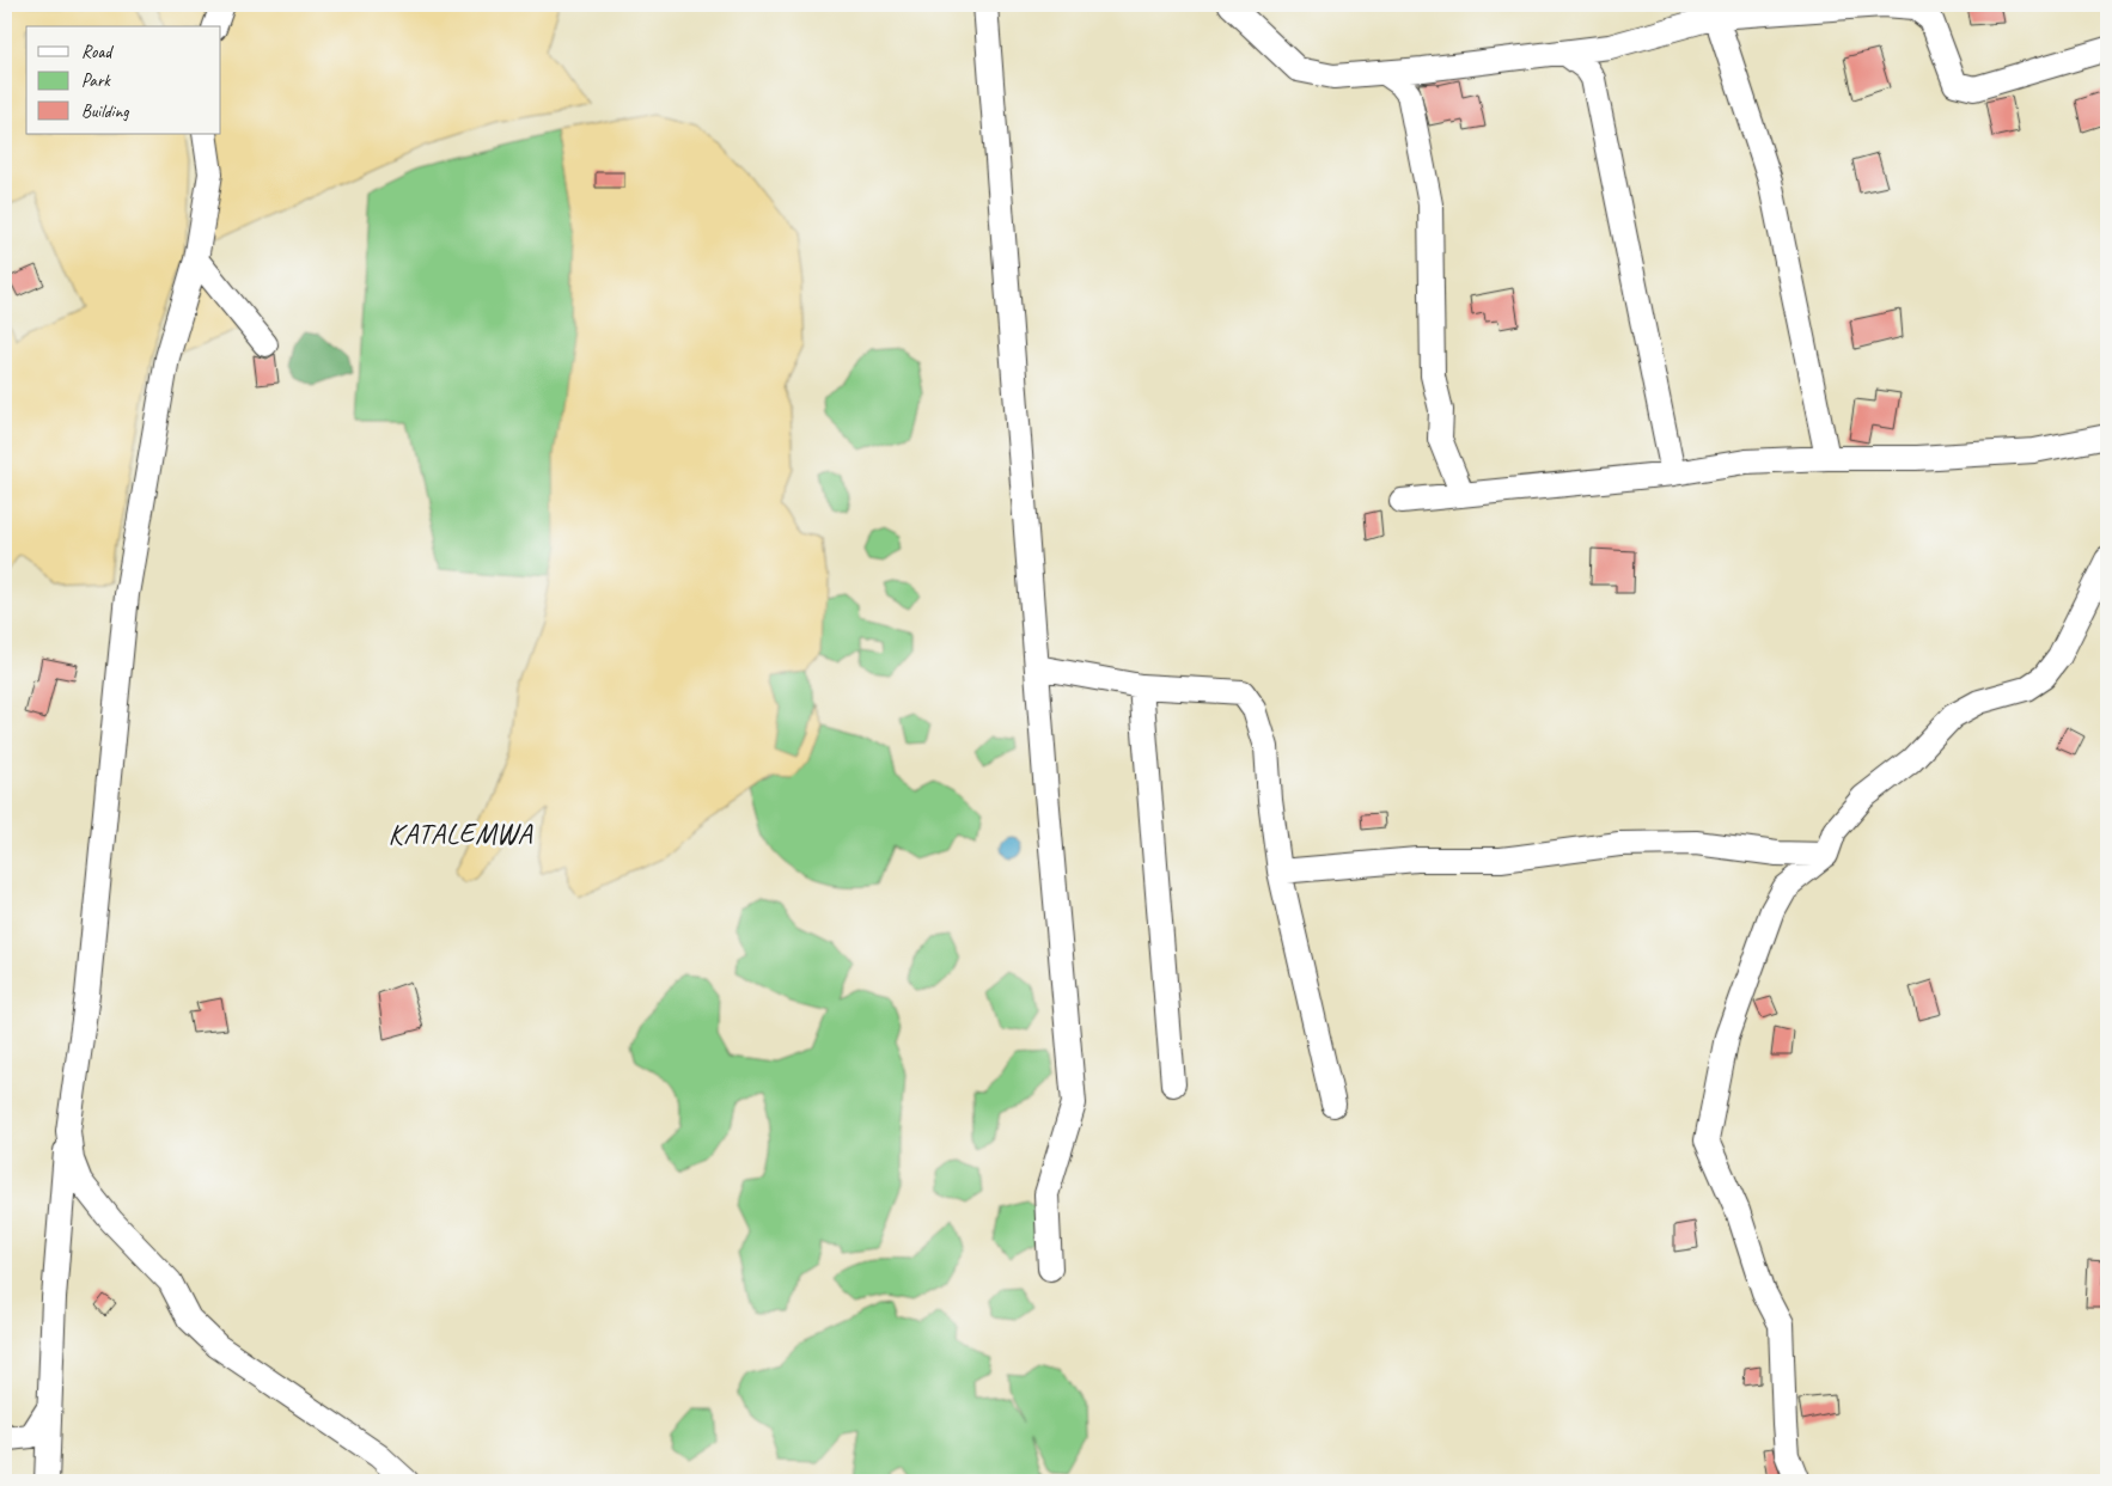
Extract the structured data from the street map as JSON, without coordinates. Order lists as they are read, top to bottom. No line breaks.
{"districts":["KATALEMWA"],"legend":["Road","Park","Building"]}
